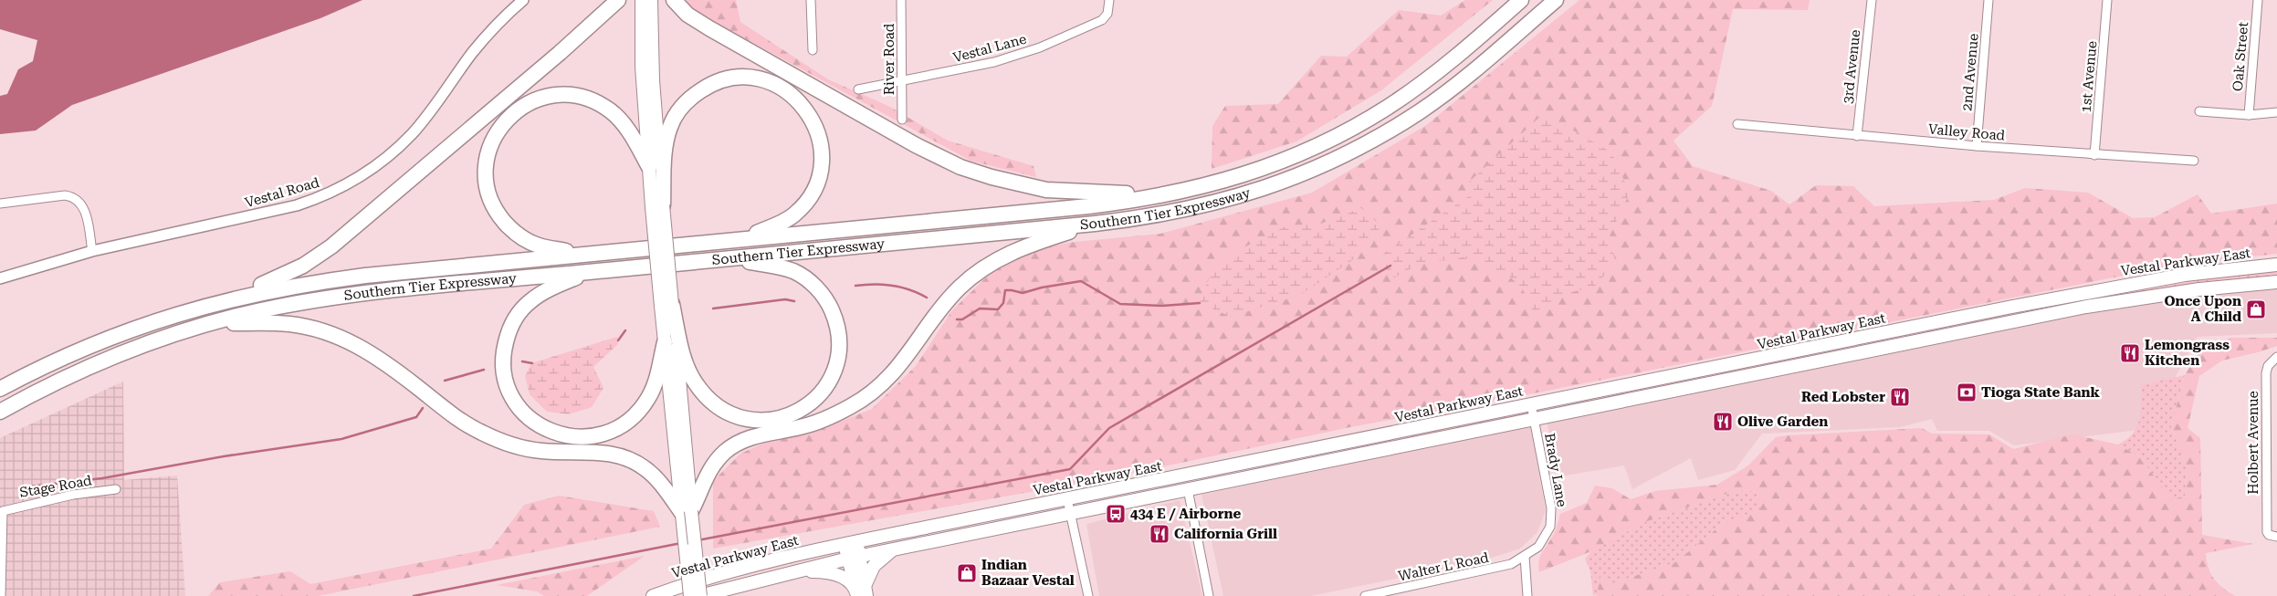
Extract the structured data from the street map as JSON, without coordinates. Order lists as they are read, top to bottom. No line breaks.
{"streets":{"highway":["Southern Tier Expressway"],"main road":["Vestal Parkway East"],"street":["Vestal Lane","Oak Street","River Road","3rd Avenue","2nd Avenue","1st Avenue","Valley Road","Vestal Road","Holbert Avenue","Brady Lane","Stage Road","Walter L Road"]},"crossings":[["Vestal Lane","River Road"],["3rd Avenue","Valley Road"],["2nd Avenue","Valley Road"],["1st Avenue","Valley Road"],["Vestal Parkway East","Brady Lane"],["Brady Lane","Walter L Road"]],"places":{"shop":["Once Upon A Child","Indian Bazaar Vestal"],"restaurant":["Lemongrass Kitchen","Red Lobster","Olive Garden","California Grill"],"bank":["Tioga State Bank"],"bus stop":["434 E / Airborne"]}}
